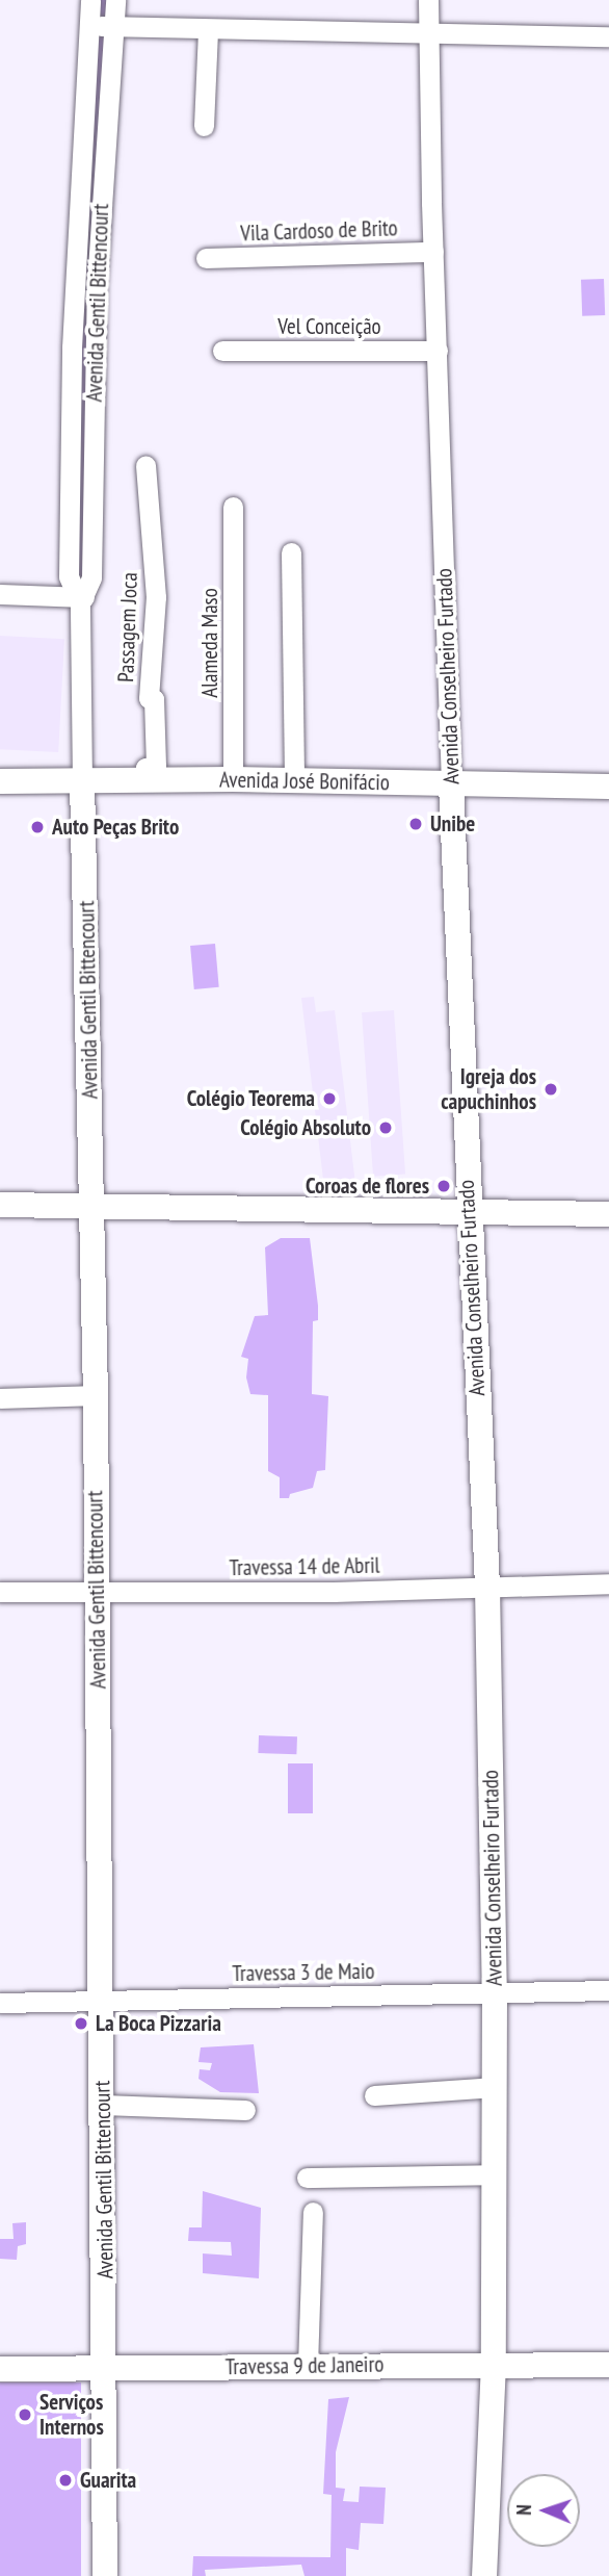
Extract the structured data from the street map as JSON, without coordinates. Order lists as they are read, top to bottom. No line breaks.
{"streets":{"main road":["Avenida Gentil Bittencourt","Avenida Conselheiro Furtado","Avenida José Bonifácio","Travessa 9 de Janeiro"],"street":["Vila Cardoso de Brito","Vel Conceição","Passagem Joca","Alameda Maso","Travessa 14 de Abril","Travessa 3 de Maio"]},"crossings":[["Vila Cardoso de Brito","Avenida Conselheiro Furtado"],["Avenida Gentil Bittencourt","Avenida José Bonifácio"],["Avenida Gentil Bittencourt","Travessa 14 de Abril"],["Avenida Gentil Bittencourt","Travessa 3 de Maio"],["Avenida Gentil Bittencourt","Travessa 9 de Janeiro"],["Vel Conceição","Avenida Conselheiro Furtado"],["Passagem Joca","Avenida José Bonifácio"],["Alameda Maso","Avenida José Bonifácio"],["Avenida Conselheiro Furtado","Avenida José Bonifácio"],["Avenida Conselheiro Furtado","Travessa 14 de Abril"],["Avenida Conselheiro Furtado","Travessa 3 de Maio"],["Avenida Conselheiro Furtado","Travessa 9 de Janeiro"]],"places":["Unibe","Auto Peças Brito","Igreja dos capuchinhos","Colégio Teorema","Colégio Absoluto","Coroas de flores","La Boca Pizzaria","Serviços Internos","Guarita"],"north":"left"}
